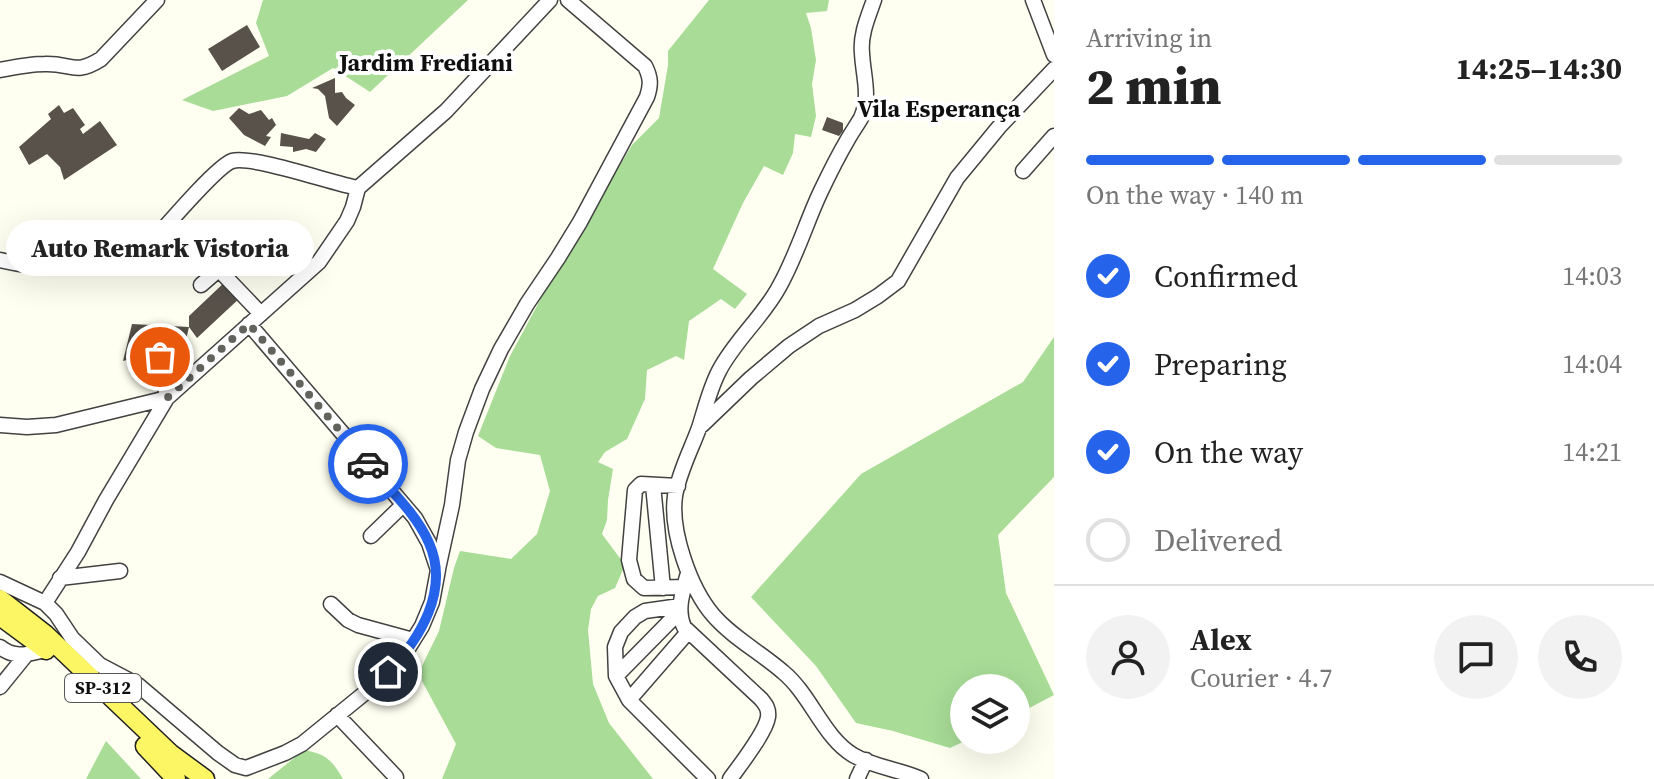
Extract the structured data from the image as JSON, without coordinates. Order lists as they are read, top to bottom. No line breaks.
{"streets":{"main road":["SP-312"]},"districts":["Jardim Frediani","Vila Esperança"],"places":["Auto Remark Vistoria"],"page":{"heading":["2 min","Arriving in","14:25–14:30"],"panel":["Alex","Courier · 4.7"],"bar":"On the way · 140 m","bubble":"Auto Remark Vistoria","list":[["Confirmed","14:03"],["Preparing","14:04"],["On the way","14:21"],"Delivered"]}}
